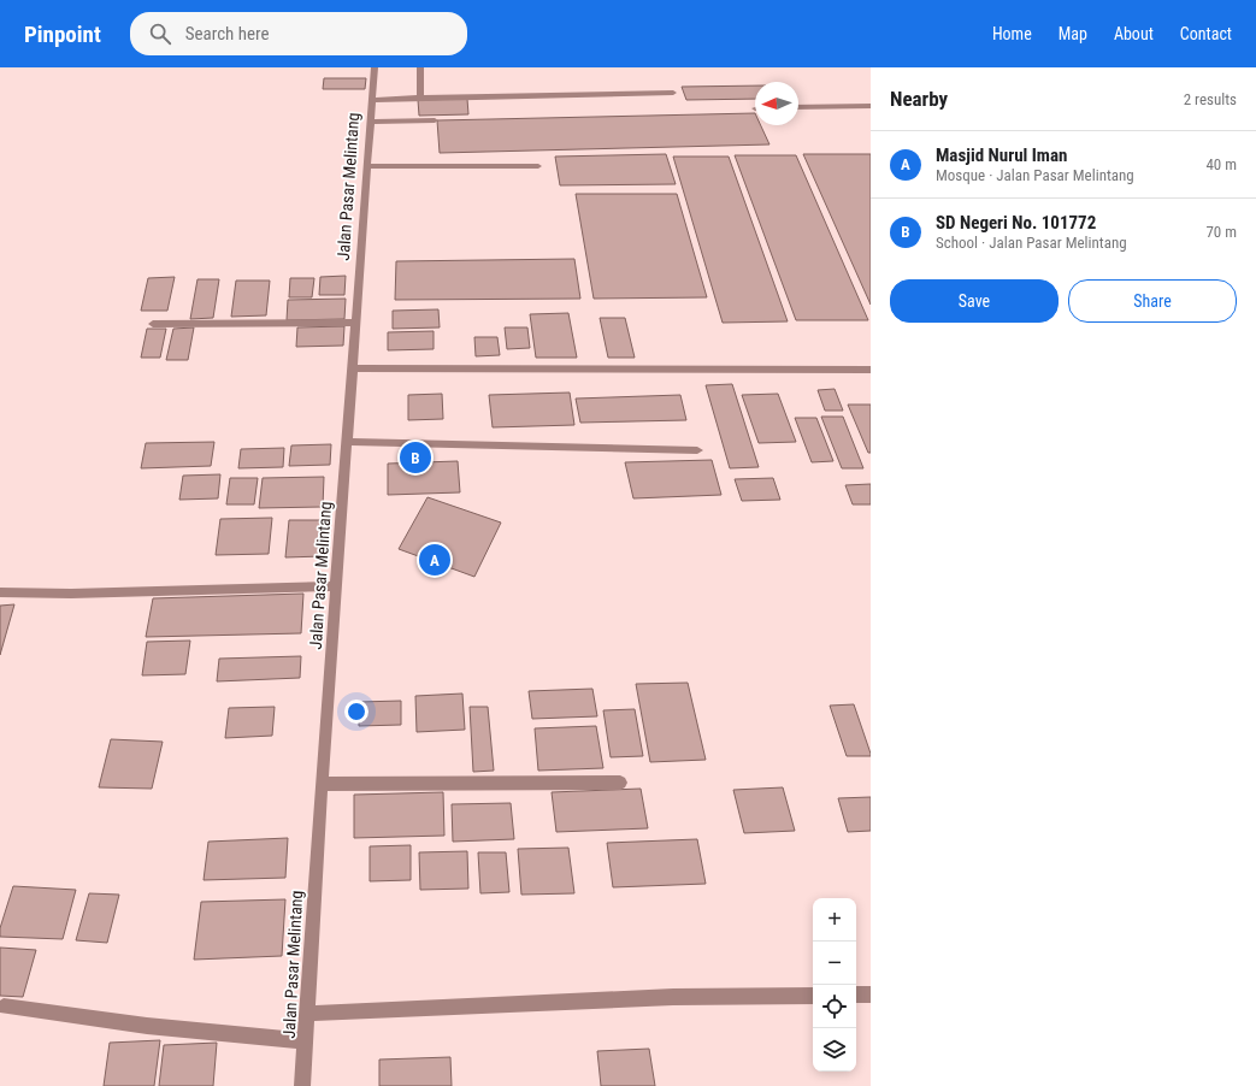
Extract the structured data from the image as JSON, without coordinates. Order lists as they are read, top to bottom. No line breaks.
{"streets":{"street":["Jalan Pasar Melintang"]},"north":"left","page":{"header":"Pinpoint","search":"Search here","nav":["Home","Map","About","Contact"],"heading":["Nearby","2 results"],"list":[{"mark":"A","name":"Masjid Nurul Iman","note":"Mosque · Jalan Pasar Melintang","value":"40 m"},{"mark":"B","name":"SD Negeri No. 101772","note":"School · Jalan Pasar Melintang","value":"70 m"}],"buttons":["Save","Share"],"pins":["B","A"],"map_buttons":["+","−"]}}
